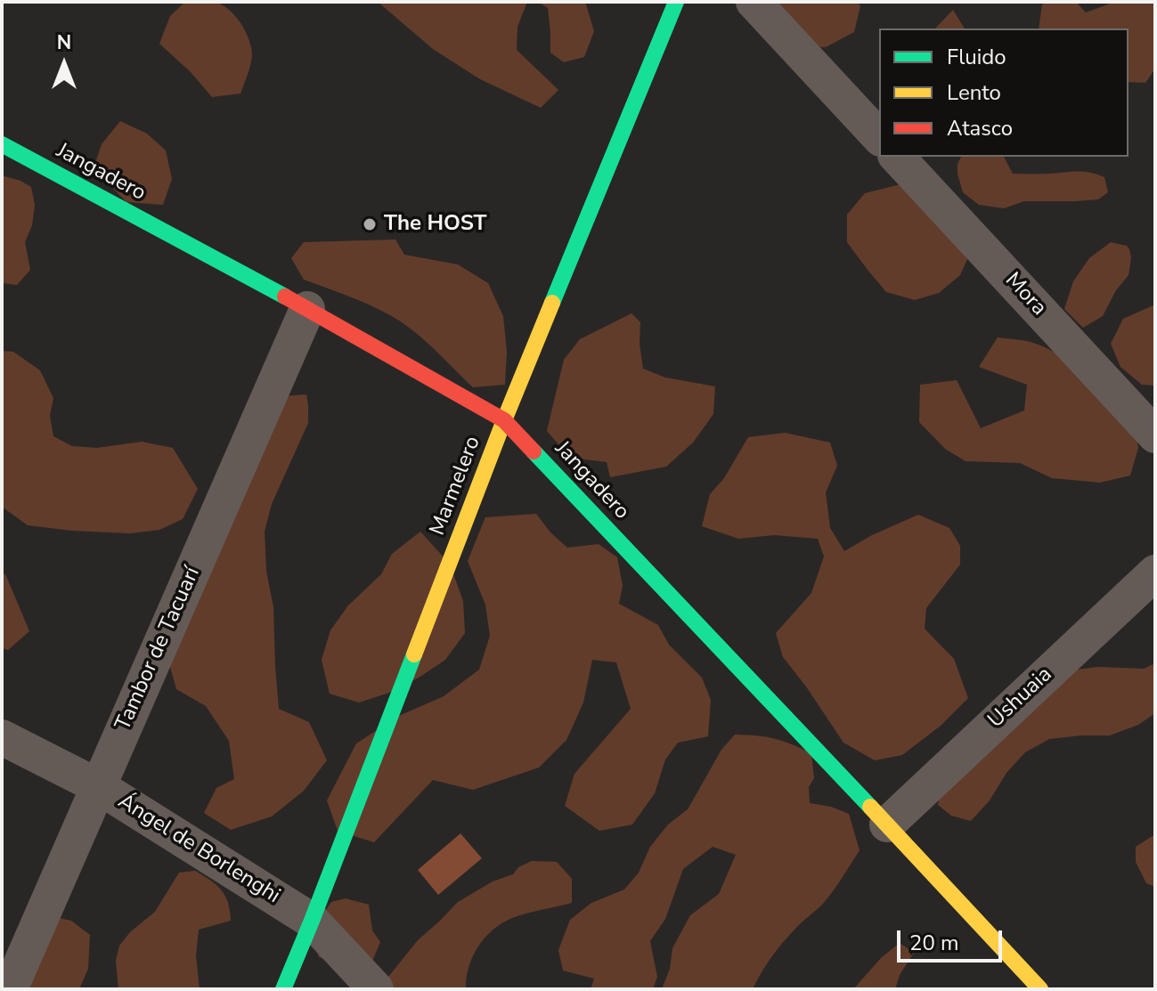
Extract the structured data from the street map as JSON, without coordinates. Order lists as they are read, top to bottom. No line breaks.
{"streets":{"main road":["Jangadero","Marmelero"],"street":["Mora","Tambor de Tacuarí","Ushuaia","Ángel de Borlenghi"]},"crossings":[["Jangadero","Marmelero"],["Jangadero","Tambor de Tacuarí"],["Jangadero","Ushuaia"],["Marmelero","Ángel de Borlenghi"],["Tambor de Tacuarí","Ángel de Borlenghi"]],"places":["The HOST"],"legend":["Fluido","Lento","Atasco"],"scale_bar":"20 m","north":"top"}
